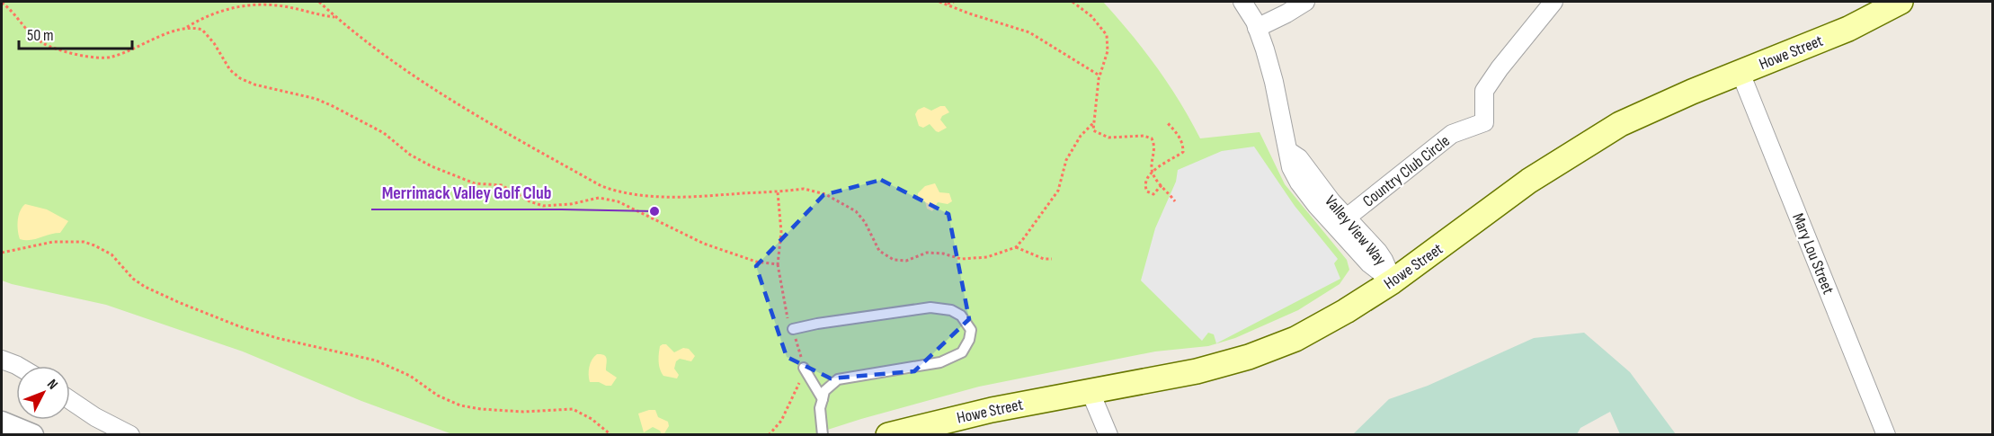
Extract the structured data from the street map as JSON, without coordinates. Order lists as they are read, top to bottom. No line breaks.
{"streets":{"main road":["Howe Street"],"street":["Country Club Circle","Valley View Way","Mary Lou Street"]},"crossings":[["Howe Street","Valley View Way"],["Howe Street","Mary Lou Street"],["Country Club Circle","Valley View Way"]],"places":["Merrimack Valley Golf Club"],"scale_bar":"50 m","north":"top right"}
